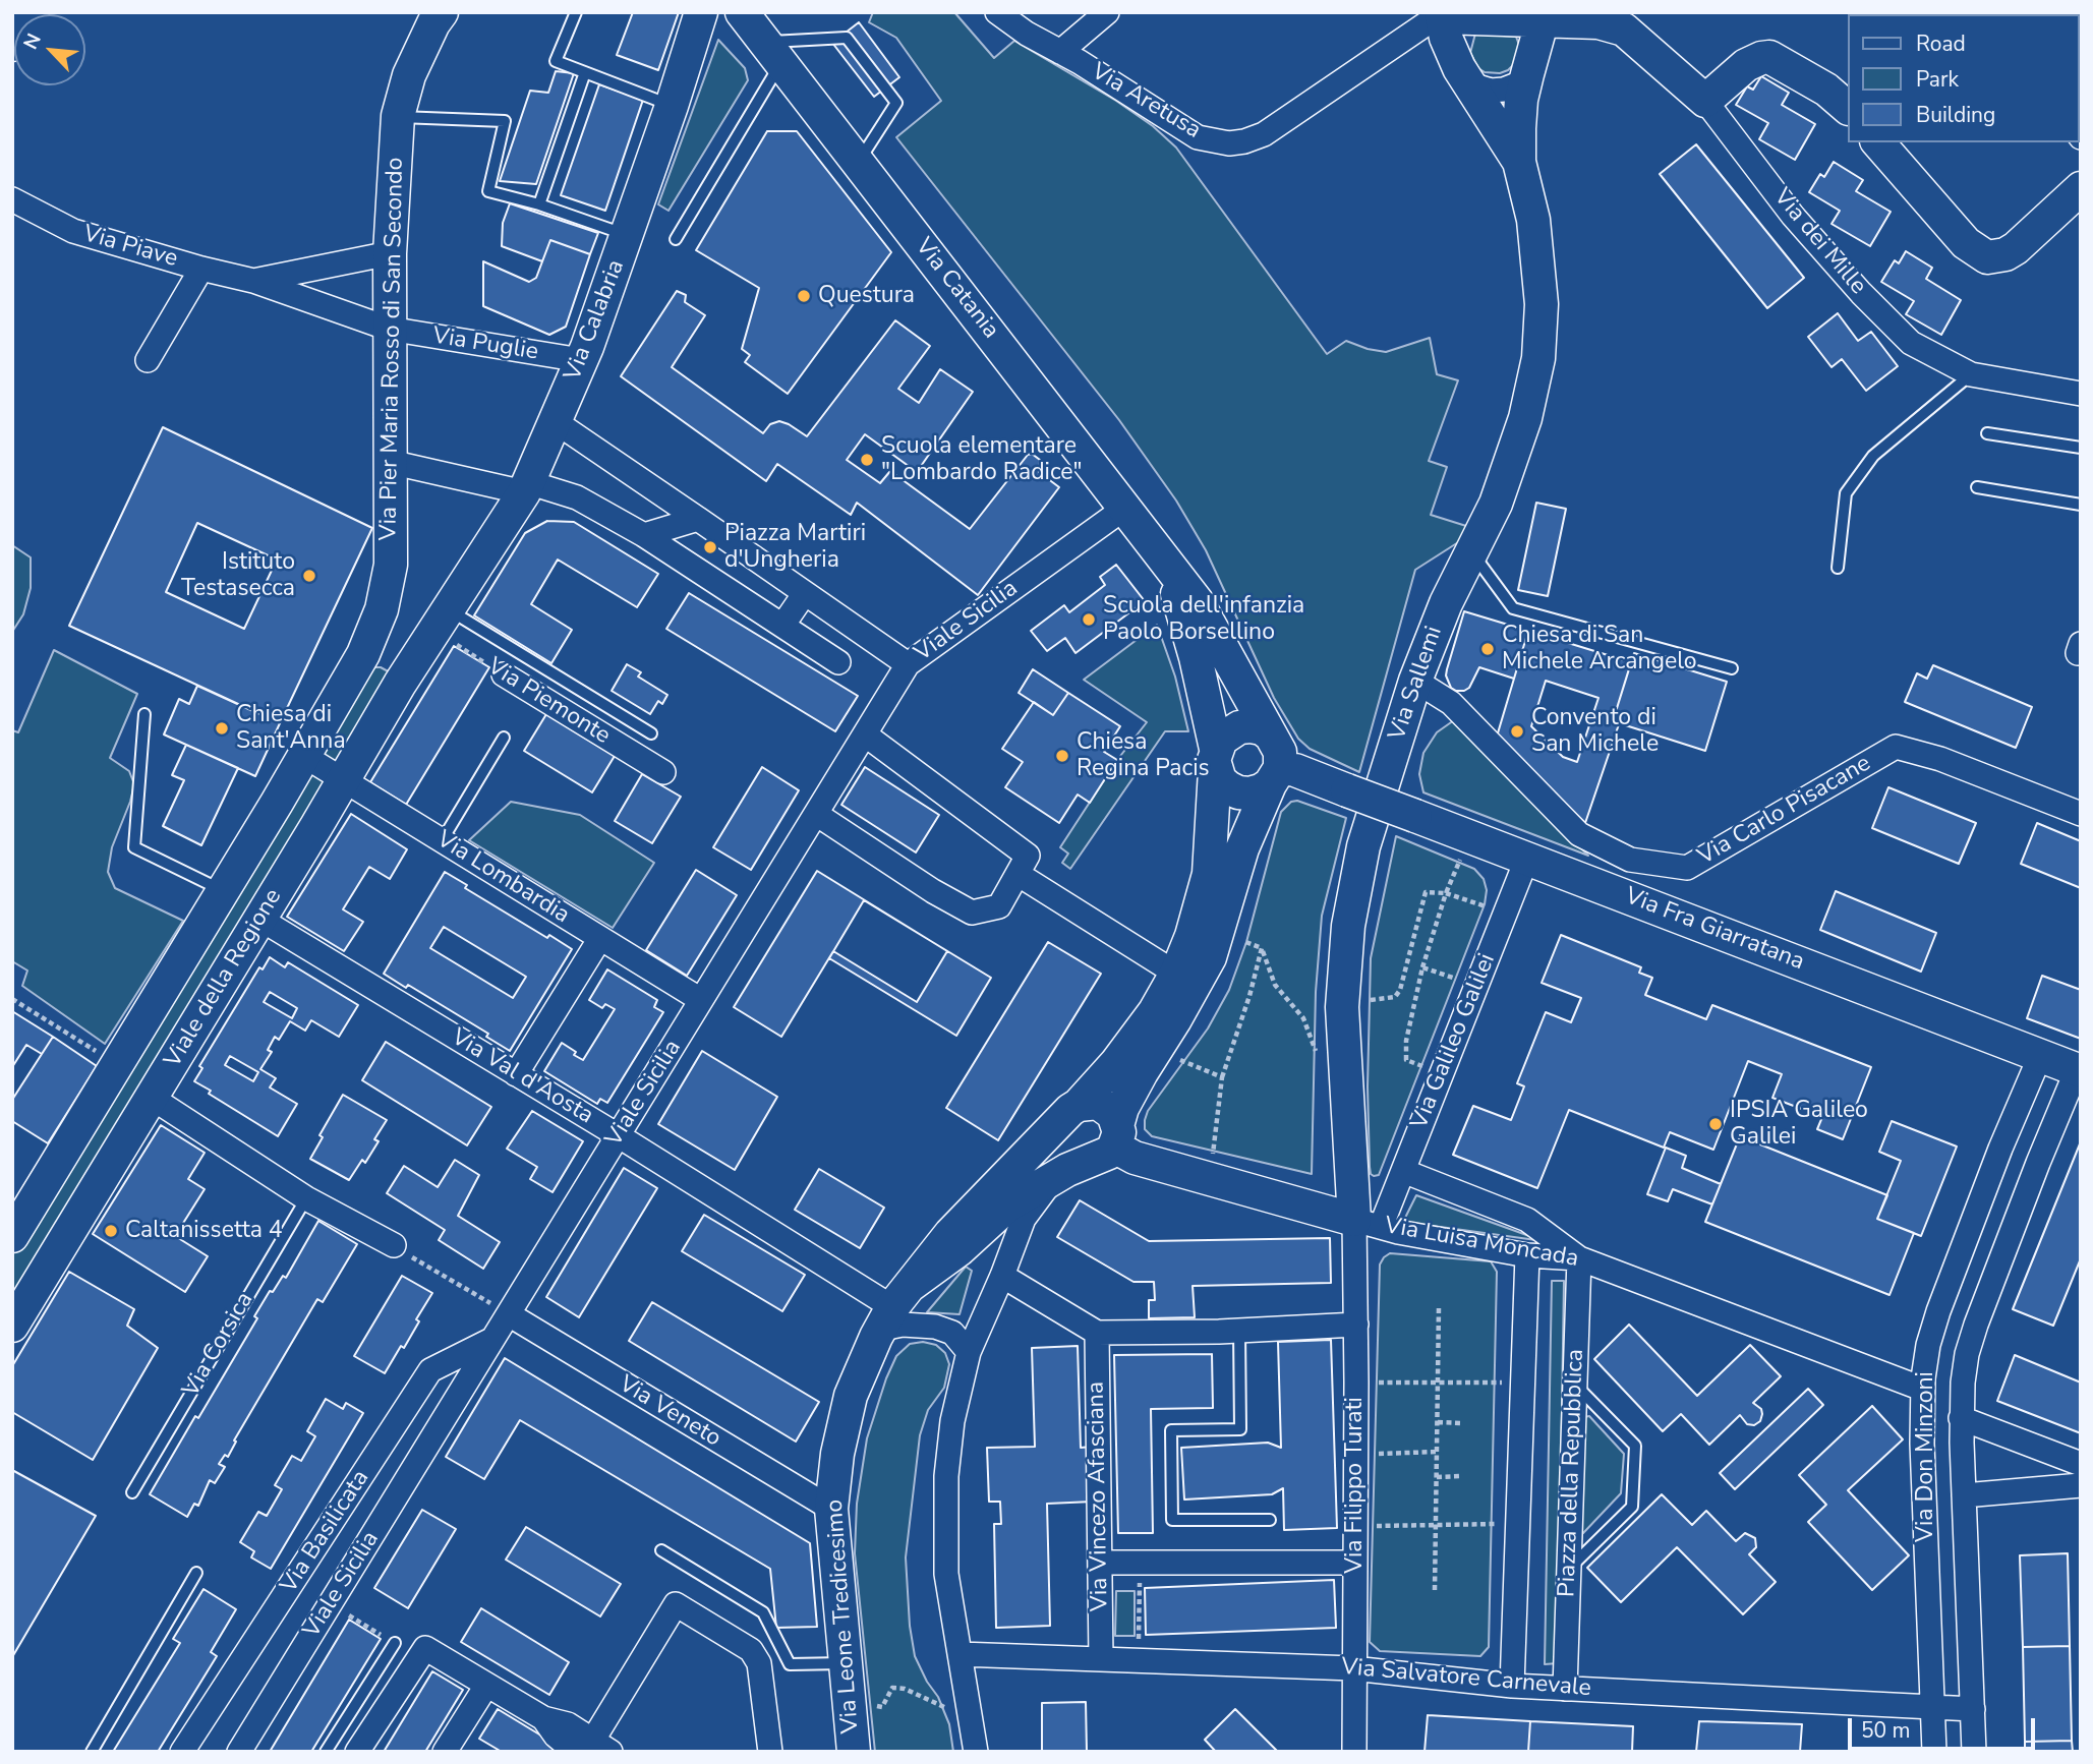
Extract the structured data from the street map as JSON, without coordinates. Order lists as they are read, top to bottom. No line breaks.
{"streets":{"street":["Via Aretusa","Via dei Mille","Via Piave","Via Catania","Via Calabria","Via Puglie","Via Pier Maria Rosso di San Secondo","Viale Sicilia","Via Sallemi","Via Piemonte","Via Carlo Pisacane","Via Lombardia","Via Fra Giarratana","Viale della Regione","Via Galileo Galilei","Via Val d'Aosta","Via Luisa Moncada","Via Veneto","Via Don Minzoni","Piazza della Repubblica","Via Filippo Turati","Via Vincezo Afasciana","Via Basilicata","Via Leone Tredicesimo","Via Salvatore Carnevale"],"lane":["Via Corsica"]},"crossings":[["Via Aretusa","Via Sallemi"],["Via Piave","Via Puglie"],["Via Piave","Via Pier Maria Rosso di San Secondo"],["Via Catania","Viale Sicilia"],["Via Catania","Via Fra Giarratana"],["Via Calabria","Via Puglie"],["Via Calabria","Via Piemonte"],["Via Calabria","Viale della Regione"],["Via Puglie","Via Pier Maria Rosso di San Secondo"],["Via Pier Maria Rosso di San Secondo","Viale della Regione"],["Viale Sicilia","Via Lombardia"],["Viale Sicilia","Via Val d'Aosta"],["Viale Sicilia","Via Veneto"],["Viale Sicilia","Via Basilicata"],["Via Sallemi","Via Carlo Pisacane"],["Via Sallemi","Via Galileo Galilei"],["Via Sallemi","Via Luisa Moncada"],["Via Sallemi","Via Filippo Turati"],["Via Piemonte","Viale della Regione"],["Via Lombardia","Viale della Regione"],["Via Fra Giarratana","Via Galileo Galilei"],["Via Fra Giarratana","Via Don Minzoni"],["Viale della Regione","Via Val d'Aosta"],["Via Galileo Galilei","Via Luisa Moncada"],["Via Galileo Galilei","Via Filippo Turati"],["Via Val d'Aosta","Via Leone Tredicesimo"],["Via Luisa Moncada","Via Don Minzoni"],["Via Luisa Moncada","Piazza della Repubblica"],["Via Luisa Moncada","Via Filippo Turati"],["Via Luisa Moncada","Via Leone Tredicesimo"],["Via Veneto","Via Leone Tredicesimo"],["Via Don Minzoni","Via Salvatore Carnevale"],["Piazza della Repubblica","Via Salvatore Carnevale"],["Via Filippo Turati","Via Salvatore Carnevale"],["Via Vincezo Afasciana","Via Salvatore Carnevale"]],"places":["Questura","Scuola elementare \"Lombardo Radice\"","Piazza Martiri d'Ungheria","Istituto Testasecca","Scuola dell'infanzia Paolo Borsellino","Chiesa di San Michele Arcangelo","Chiesa di Sant'Anna","Convento di San Michele","Chiesa Regina Pacis","IPSIA Galileo Galilei","Caltanissetta 4"],"legend":["Road","Park","Building"],"scale_bar":"50 m","north":"top left"}
